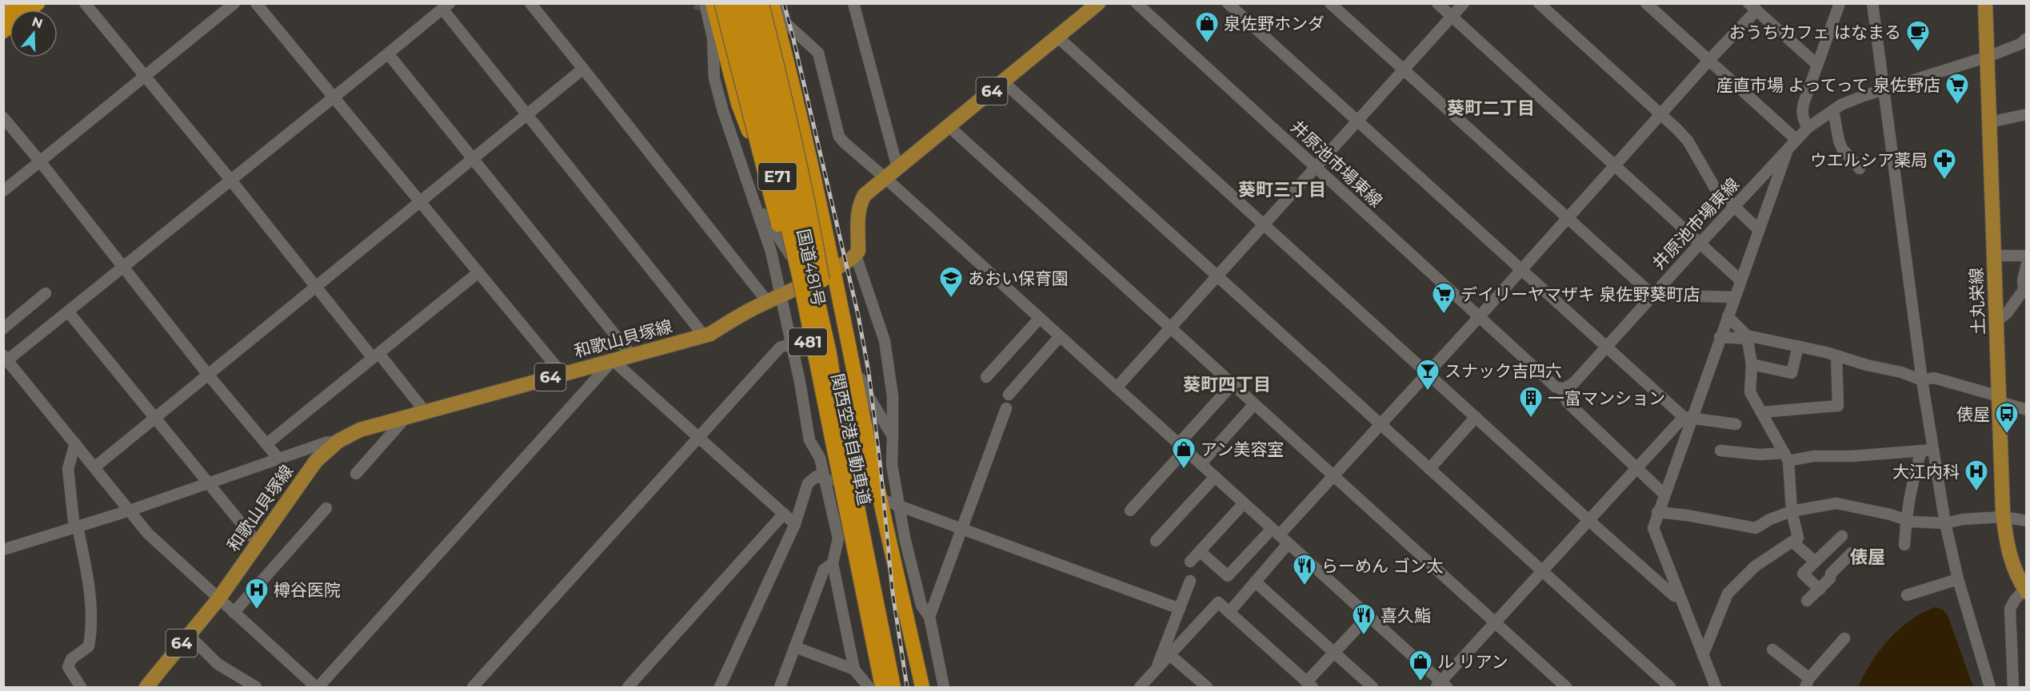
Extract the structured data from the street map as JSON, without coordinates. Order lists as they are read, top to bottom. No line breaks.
{"streets":{"highway":["E71","国道481号","481","関西空港自動車道"],"main road":["64","土丸栄線","和歌山貝塚線"],"street":["井原池市場東線"]},"crossings":[["64","和歌山貝塚線"],["井原池市場東線","土丸栄線"],["国道481号","和歌山貝塚線"],["国道481号","481"]],"districts":["葵町二丁目","葵町三丁目","葵町四丁目","俵屋"],"places":{"shop":["泉佐野ホンダ","アン美容室","ル リアン"],"cafe":["おうちカフェ はなまる"],"supermarket":["産直市場 よってって 泉佐野店","デイリーヤマザキ 泉佐野葵町店"],"pharmacy":["ウエルシア薬局"],"school or university":["あおい保育園"],"bar":["スナック吉四六"],"building":["一富マンション"],"bus stop":["俵屋"],"hospital":["大江内科","樽谷医院"],"restaurant":["らーめん ゴン太","喜久鮨"]},"north":"top"}
